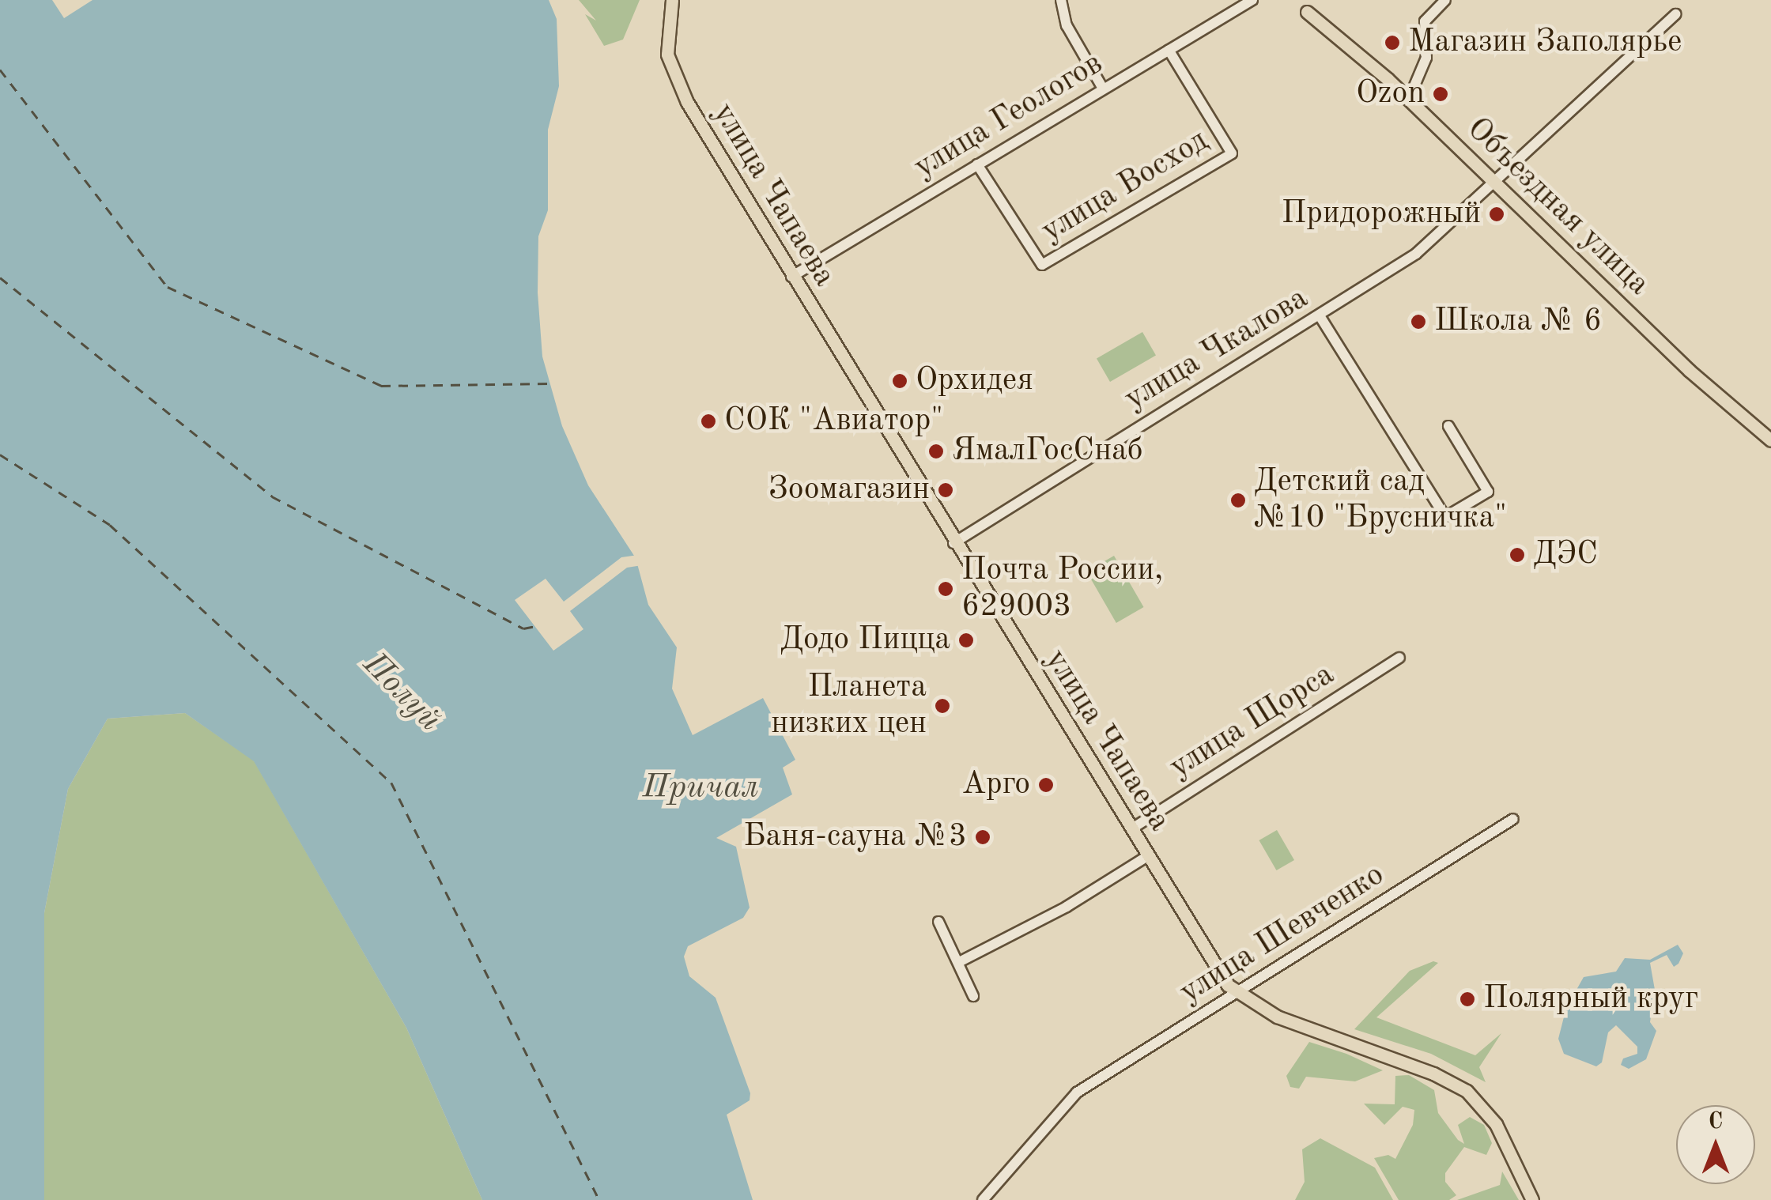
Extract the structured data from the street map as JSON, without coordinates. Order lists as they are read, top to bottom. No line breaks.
{"streets":{"main road":["улица Чапаева","Объездная улица"],"street":["улица Геологов","улица Восход","улица Чкалова","улица Щорса","улица Шевченко"]},"crossings":[["улица Геологов","улица Восход"],["улица Геологов","улица Чапаева"],["улица Чапаева","улица Чкалова"],["улица Чапаева","улица Щорса"],["улица Чапаева","улица Шевченко"],["Объездная улица","улица Чкалова"]],"water":["Полуй","Причал"],"places":["Магазин Заполярье","Ozon","Придорожный","Школа № 6","Орхидея","СОК \"Авиатор\"","ЯмалГосСнаб","Зоомагазин","Детский сад №10 \"Брусничка\"","ДЭС","Почта России, 629003","Додо Пицца","Планета низких цен","Арго","Баня-сауна №3","Полярный круг"],"north":"top"}
